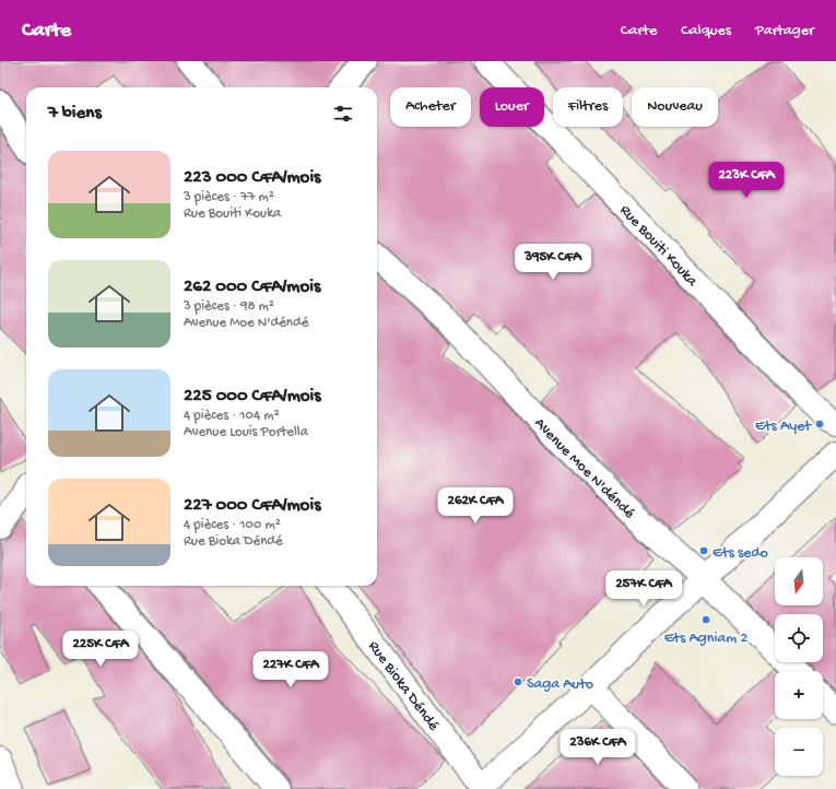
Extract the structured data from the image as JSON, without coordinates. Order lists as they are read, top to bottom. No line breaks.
{"streets":{"street":["Rue Bouiti Kouka","Avenue Moe N'déndé","Rue Bioka Déndé"]},"places":["Ets Ayet","Ets sedo","Ets Agniam 2","Saga Auto"],"north":"bottom","page":{"header":"Carte","nav":["Carte","Calques","Partager"],"chip":["Acheter","Louer","Filtres","Nouveau"],"heading":"7 biens","list":[{"name":"223 000 CFA/mois","note":"3 pièces · 77 m² · Rue Bouiti Kouka"},{"name":"262 000 CFA/mois","note":"3 pièces · 98 m² · Avenue Moe N'déndé"},{"name":"225 000 CFA/mois","note":"4 pièces · 104 m² · Avenue Louis Portella"},{"name":"227 000 CFA/mois","note":"4 pièces · 100 m² · Rue Bioka Déndé"}],"price":["223K CFA","395K CFA","262K CFA","257K CFA","225K CFA","227K CFA","236K CFA"],"map_buttons":["+","−"]}}
